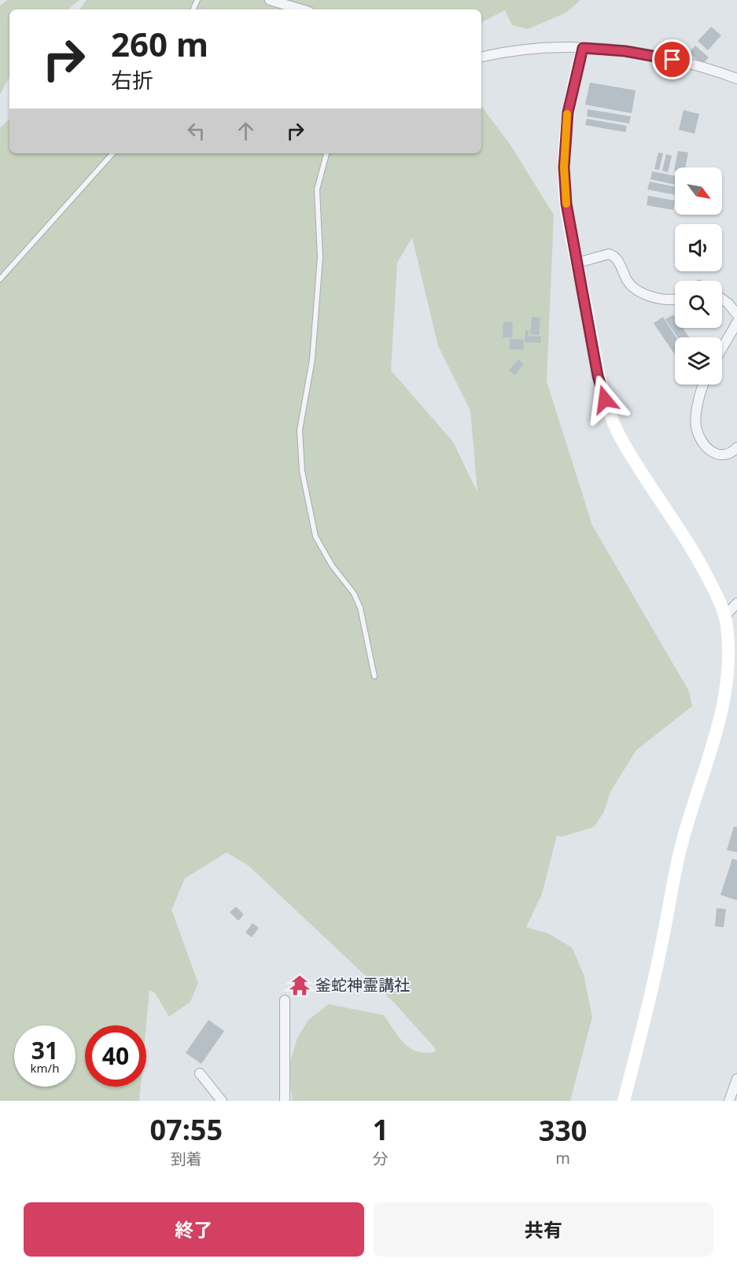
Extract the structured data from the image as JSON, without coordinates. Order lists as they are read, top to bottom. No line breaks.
{"places":{"temple":["釜蛇神霊講社"]},"north":"bottom right","page":{"turn":["260 m","右折"],"speed":"31 km/h","limit":"40","eta":["07:55","到着","1","分","330","m"],"buttons":["終了","共有"]}}
